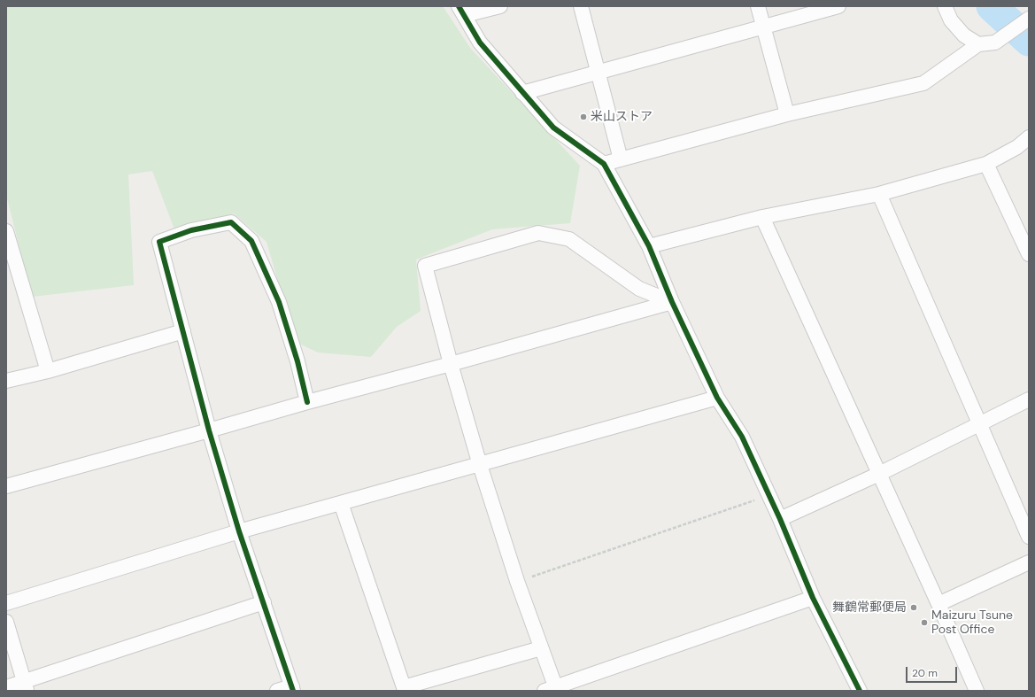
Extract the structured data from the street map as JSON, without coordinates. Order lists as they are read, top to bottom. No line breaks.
{"places":["米山ストア","舞鶴常郵便局","Maizuru Tsune Post Office"],"scale_bar":"20 m"}
